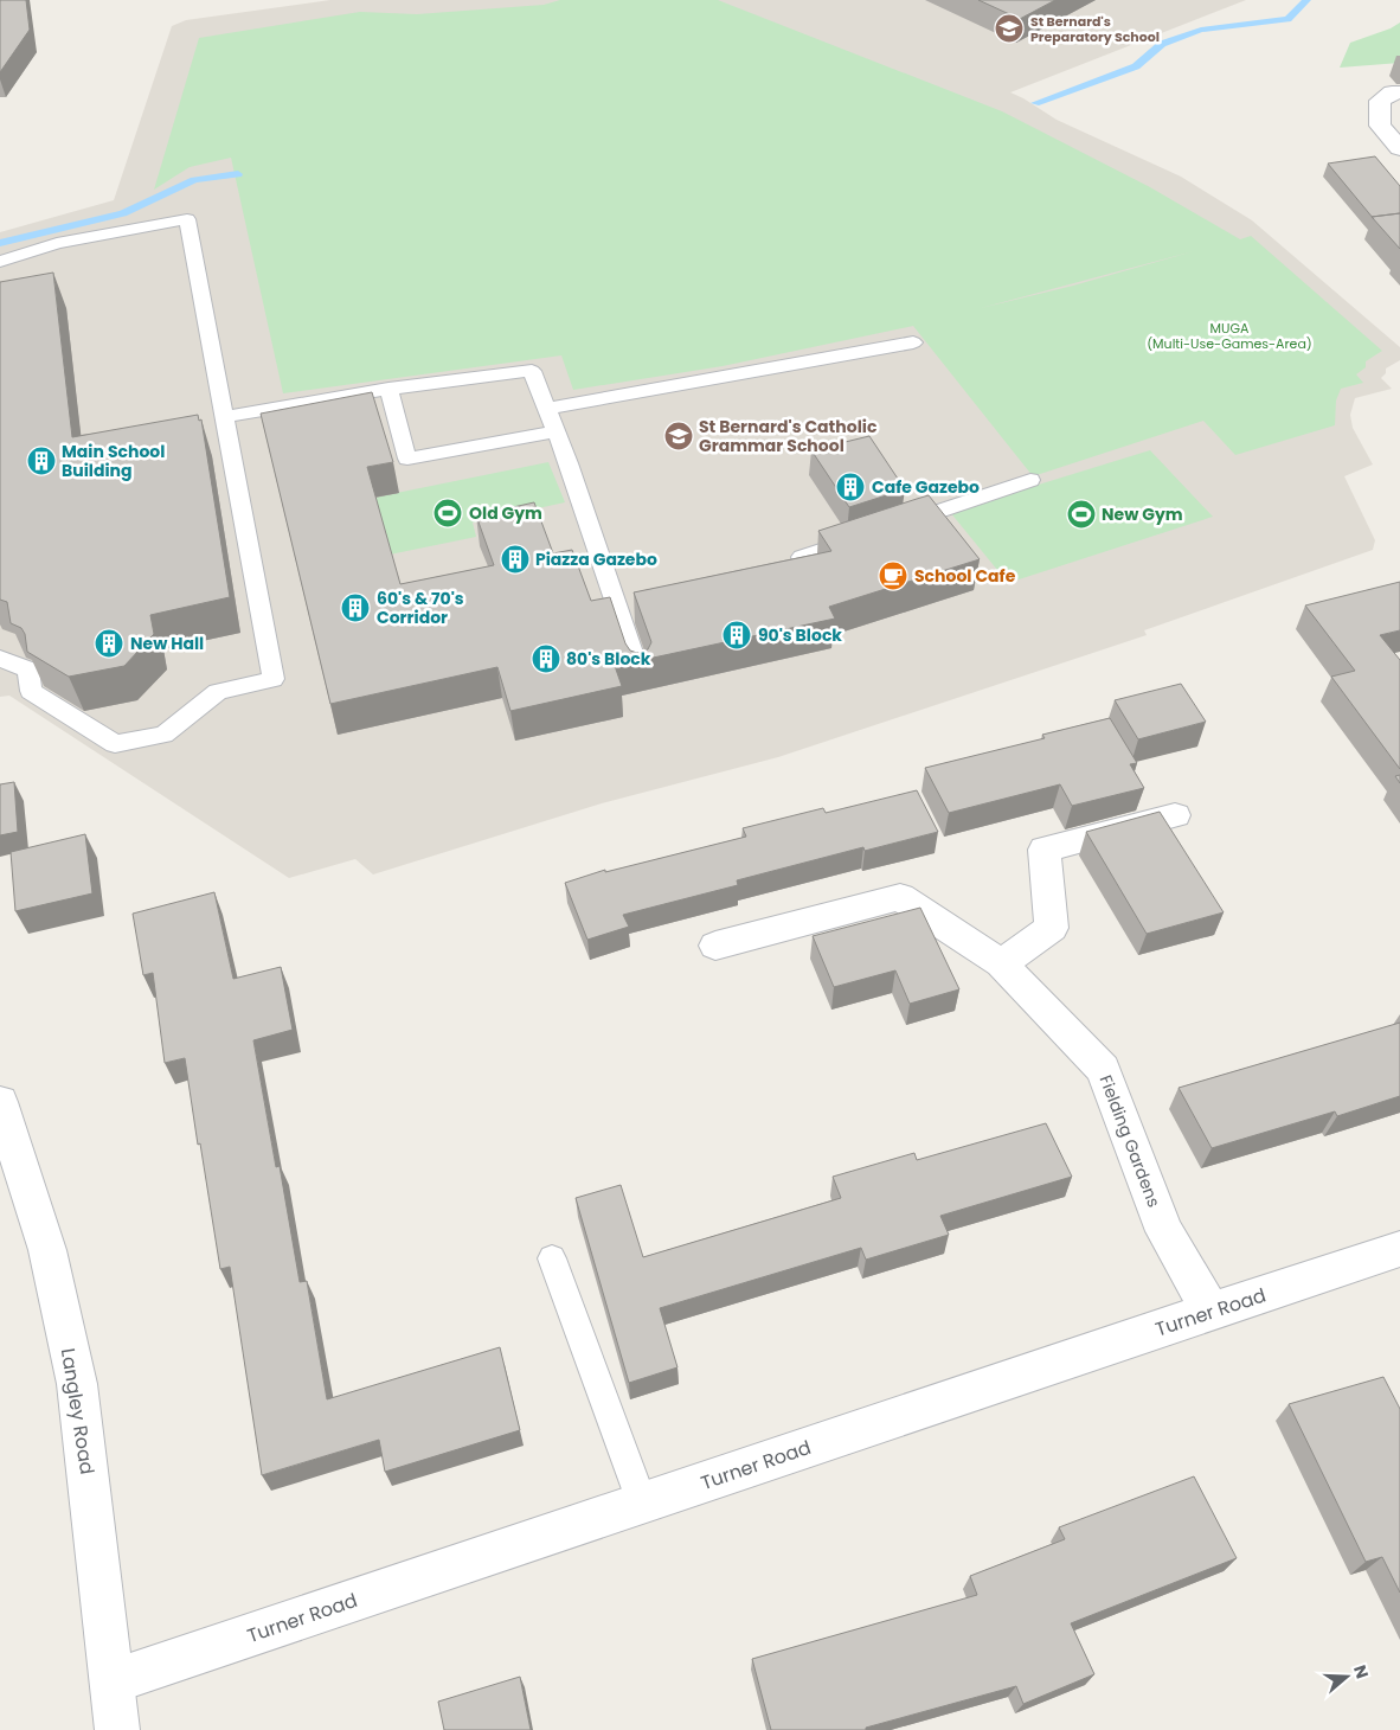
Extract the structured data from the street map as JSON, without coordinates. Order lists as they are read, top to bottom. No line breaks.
{"streets":{"street":["Fielding Gardens","Turner Road","Langley Road"]},"crossings":[["Fielding Gardens","Turner Road"],["Turner Road","Langley Road"]],"parks":["MUGA (Multi-Use-Games-Area)"],"places":{"school or university":["St Bernard's Preparatory School","St Bernard's Catholic Grammar School"],"building":["Main School Building","Cafe Gazebo","Piazza Gazebo","60's & 70's Corridor","90's Block","New Hall","80's Block"],"sports":["Old Gym","New Gym"],"cafe":["School Cafe"]},"north":"right"}
